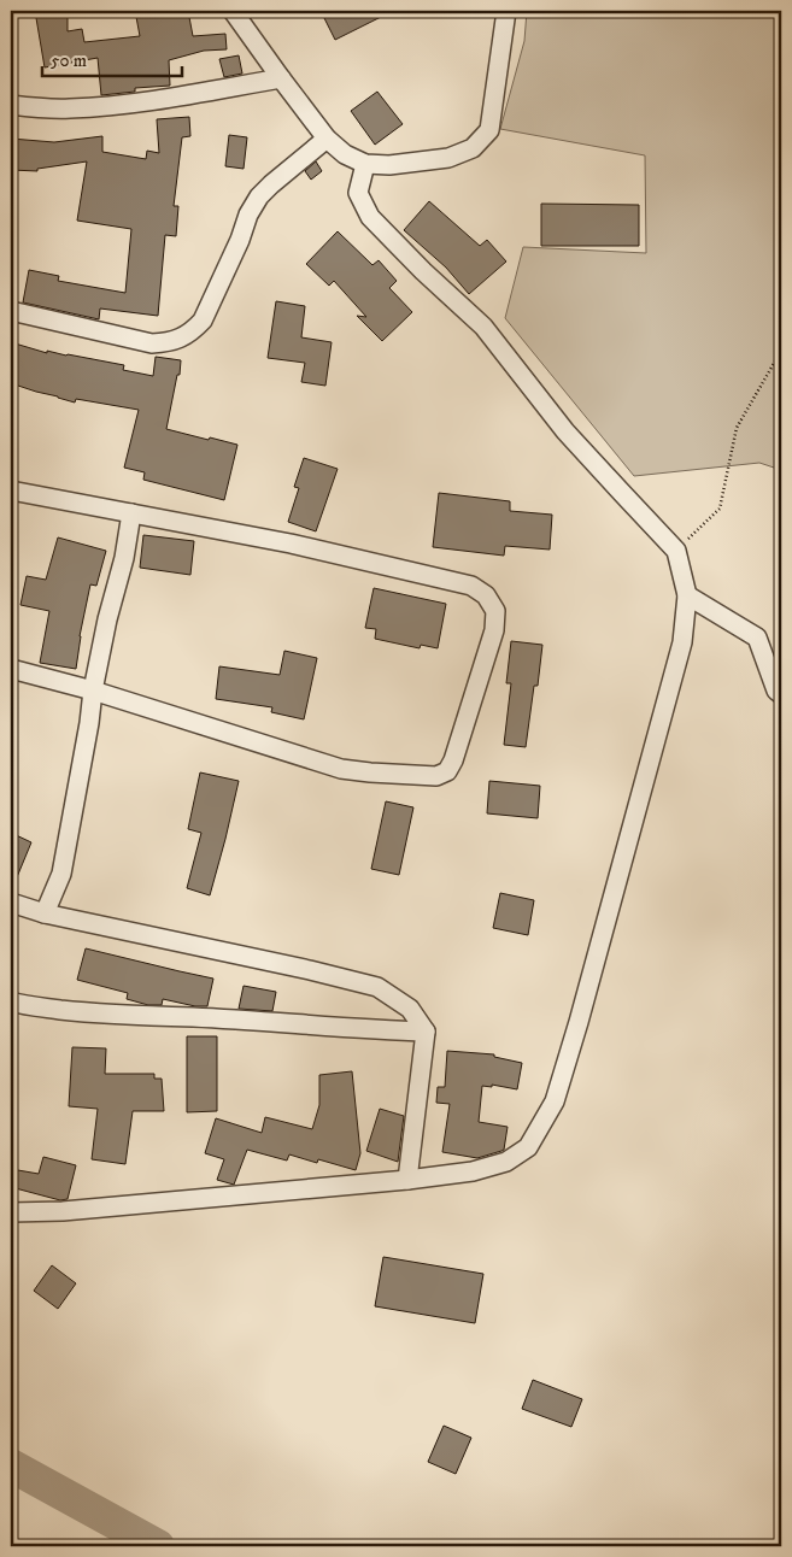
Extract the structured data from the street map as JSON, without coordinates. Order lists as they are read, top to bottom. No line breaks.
{"scale_bar":"50 m"}
